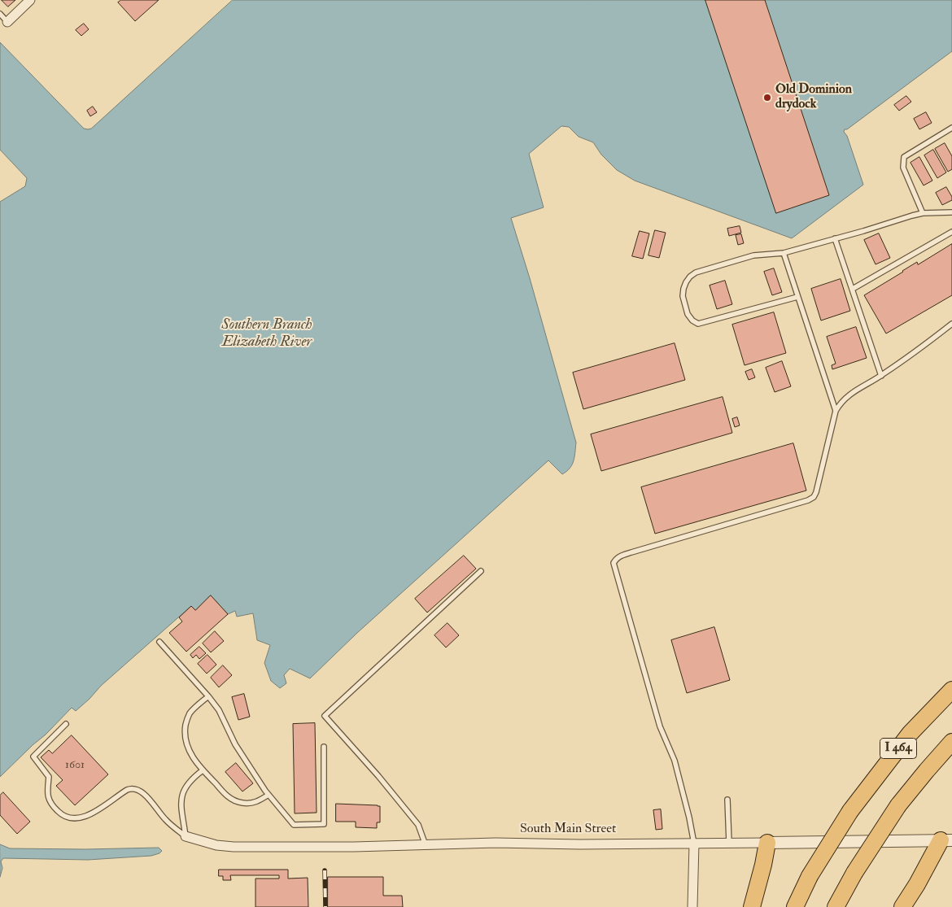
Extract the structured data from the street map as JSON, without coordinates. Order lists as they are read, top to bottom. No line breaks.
{"streets":{"highway":["I 464"],"street":["South Main Street"]},"water":["Southern Branch Elizabeth River"],"places":["Old Dominion drydock"],"house_numbers":["1601"]}
